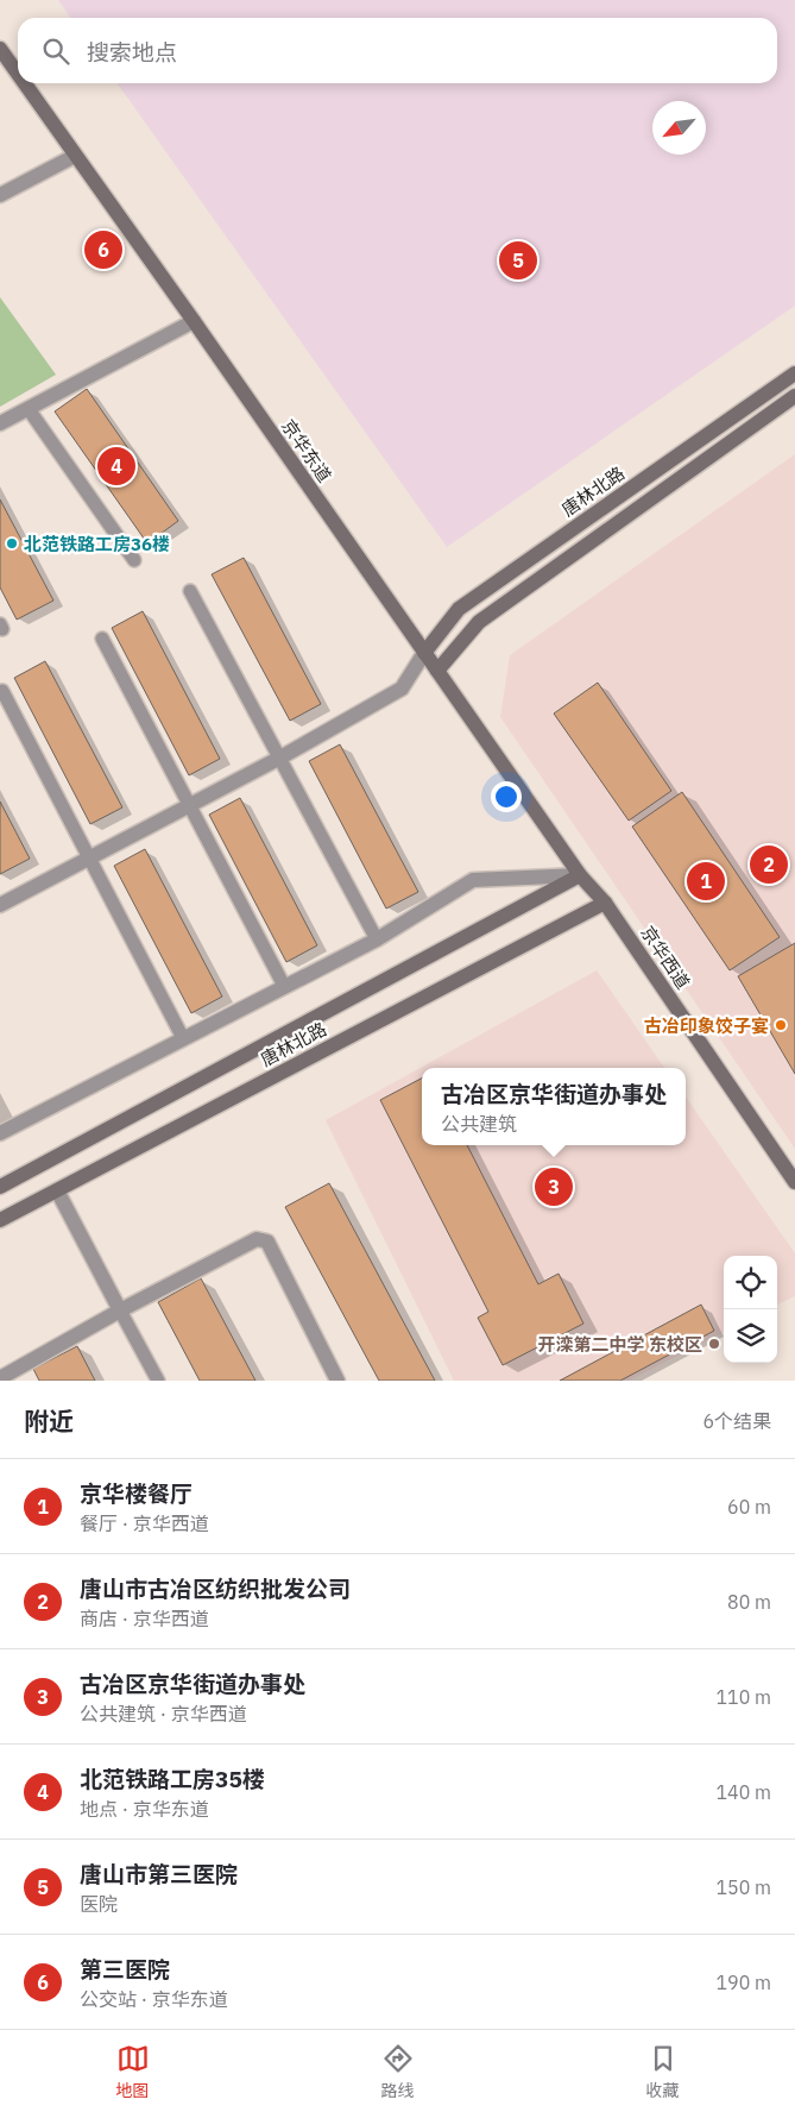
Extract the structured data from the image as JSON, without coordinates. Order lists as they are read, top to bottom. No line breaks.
{"streets":{"main road":["京华东道","唐林北路","京华西道"]},"crossings":[["京华东道","唐林北路"],["京华东道","京华西道"],["唐林北路","京华西道"]],"places":["北范铁路工房36楼","古冶印象饺子宴","开滦第二中学 东校区"],"north":"bottom left","page":{"search":"搜索地点","pins":["6","5","4","2","1","3"],"popup":["古冶区京华街道办事处","公共建筑"],"heading":["附近","6个结果"],"list":[{"mark":"1","name":"京华楼餐厅","note":"餐厅 · 京华西道","value":"60 m"},{"mark":"2","name":"唐山市古冶区纺织批发公司","note":"商店 · 京华西道","value":"80 m"},{"mark":"3","name":"古冶区京华街道办事处","note":"公共建筑 · 京华西道","value":"110 m"},{"mark":"4","name":"北范铁路工房35楼","note":"地点 · 京华东道","value":"140 m"},{"mark":"5","name":"唐山市第三医院","note":"医院","value":"150 m"},{"mark":"6","name":"第三医院","note":"公交站 · 京华东道","value":"190 m"}],"nav":["地图","路线","收藏"]}}
